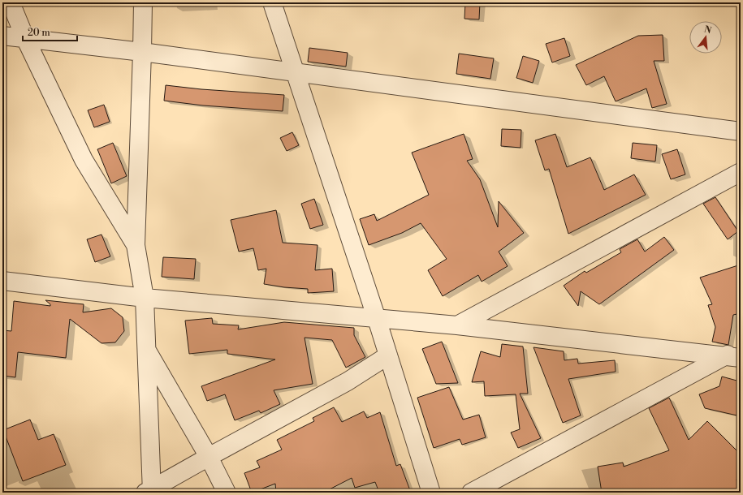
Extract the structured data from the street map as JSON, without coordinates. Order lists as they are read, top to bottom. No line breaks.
{"scale_bar":"20 m","north":"top"}
